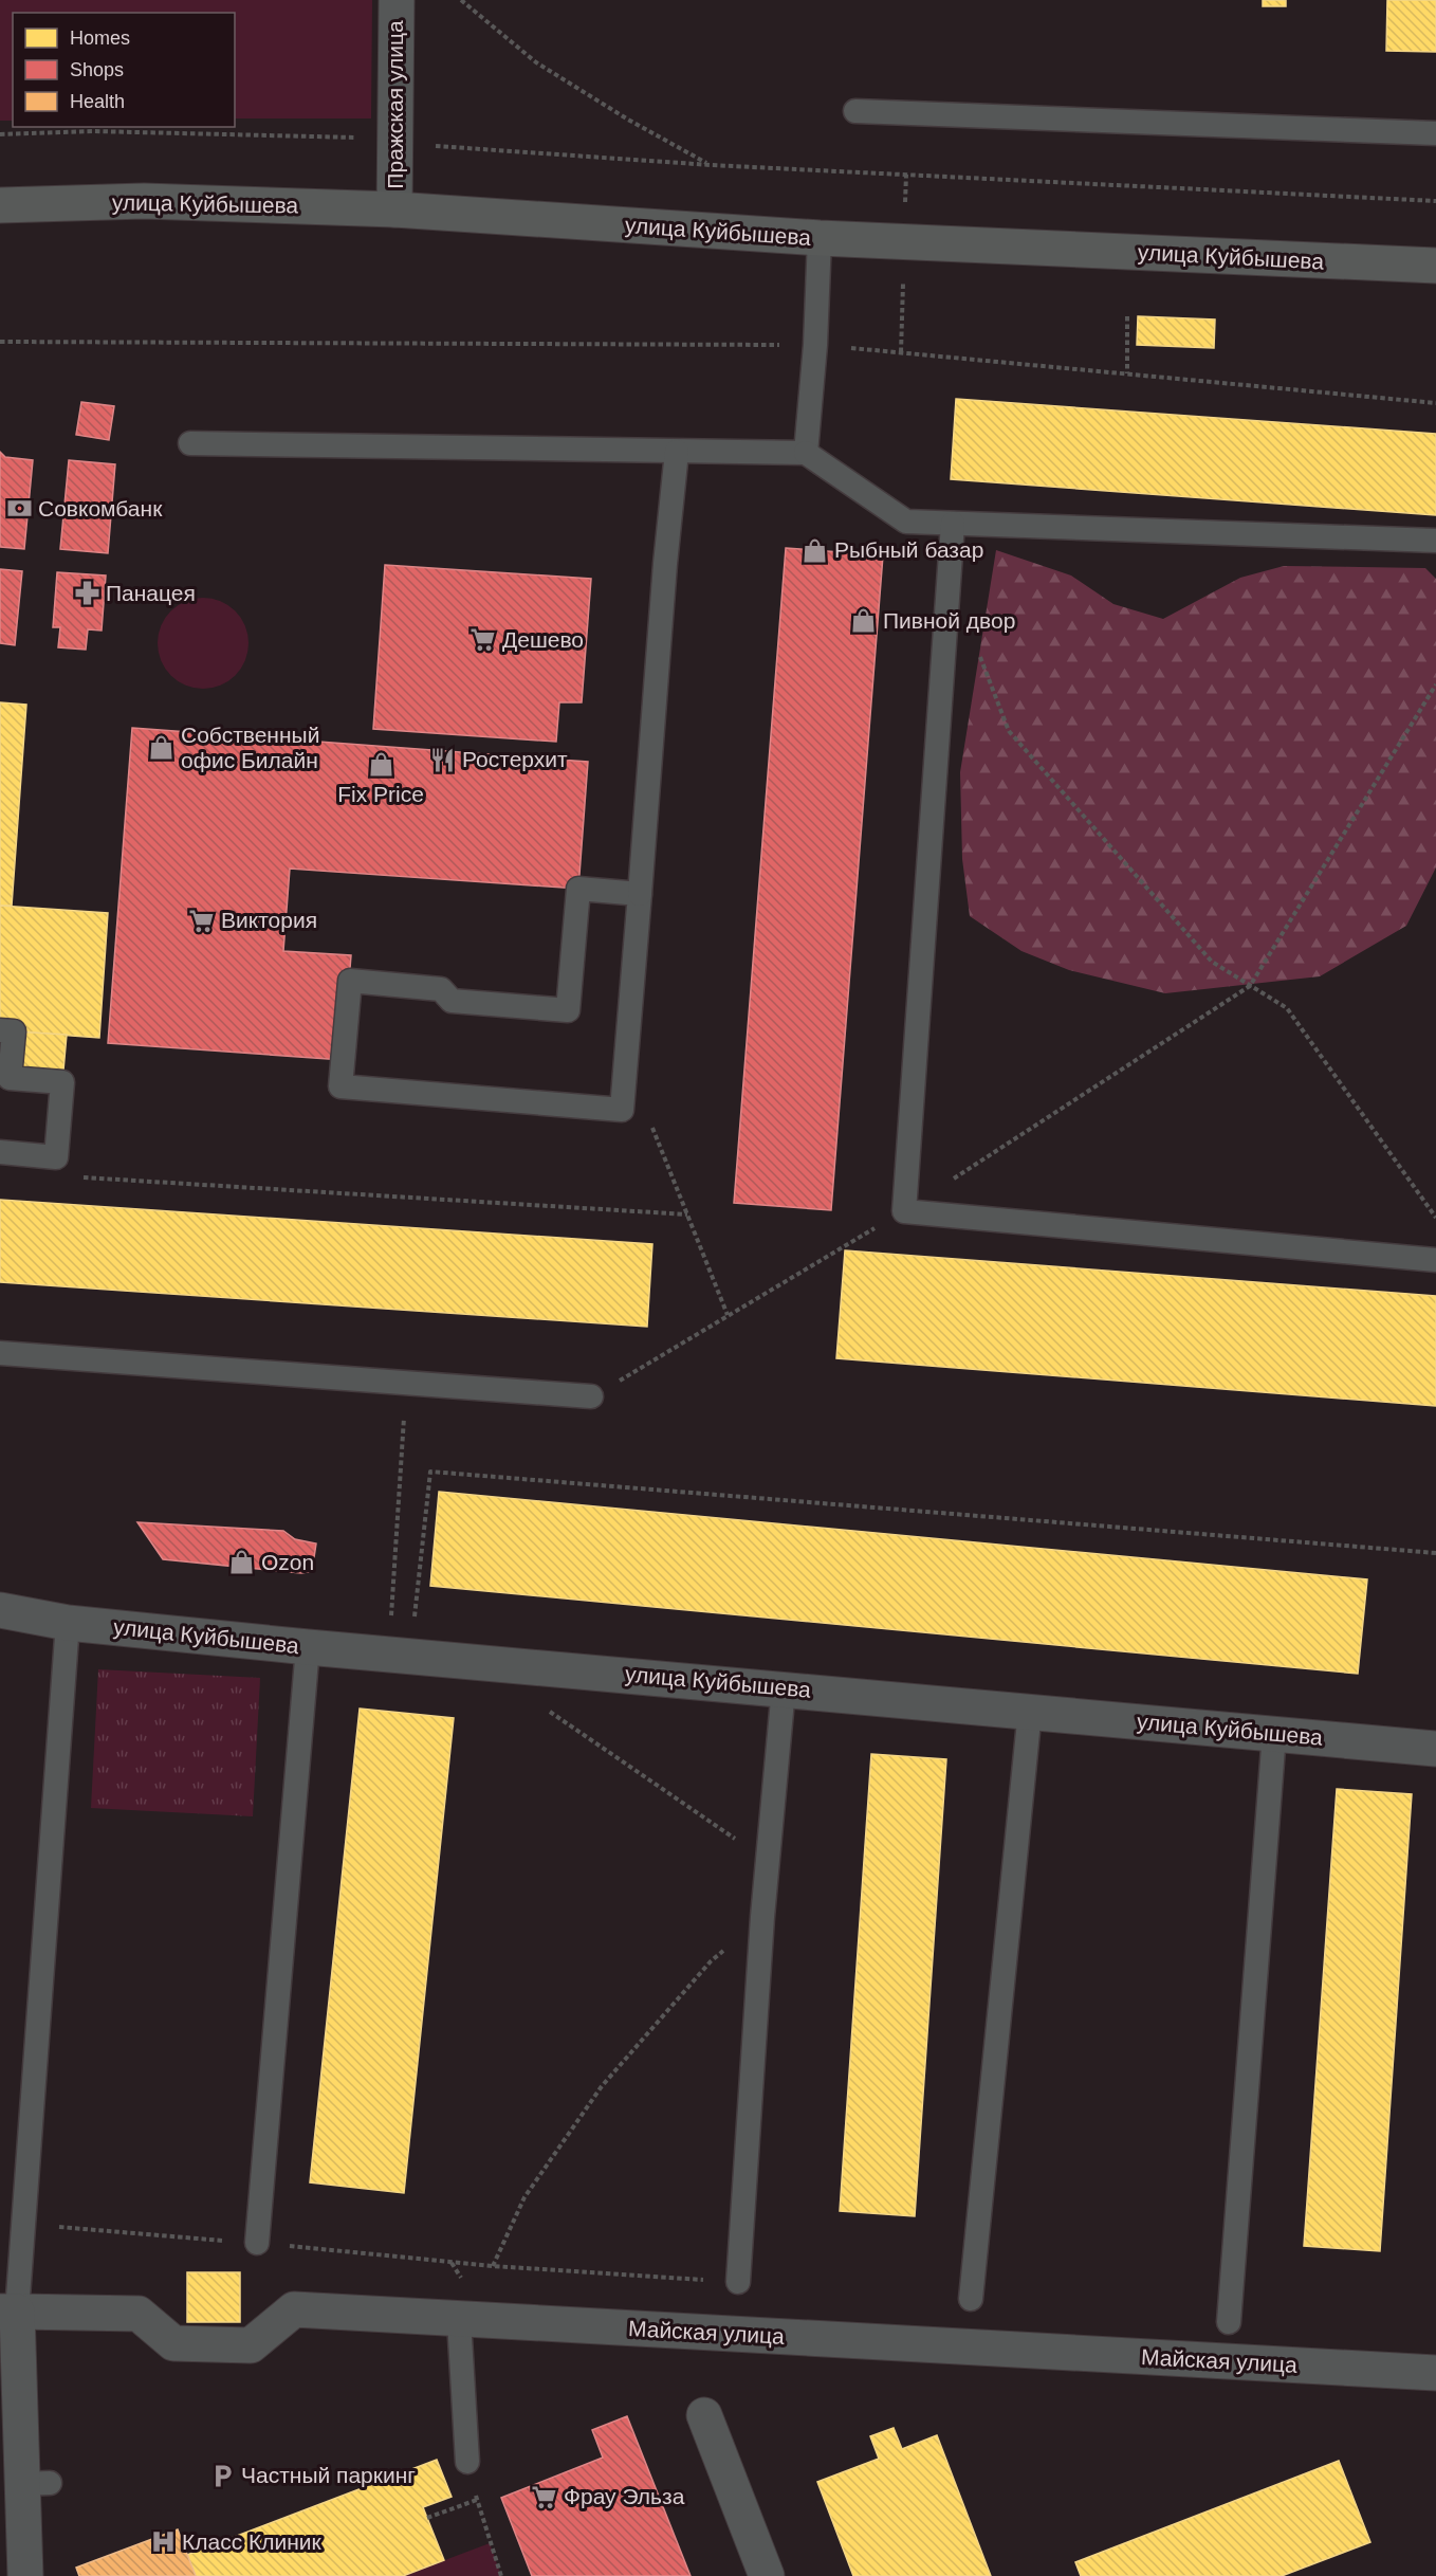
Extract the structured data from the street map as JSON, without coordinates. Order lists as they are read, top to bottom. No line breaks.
{"streets":{"main road":["улица Куйбышева"],"street":["Пражская улица","Майская улица"]},"crossings":[["Пражская улица","улица Куйбышева"]],"places":{"bank":["Совкомбанк"],"shop":["Рыбный базар","Пивной двор","Собственный офис Билайн","Fix Price","Ozon"],"pharmacy":["Панацея"],"supermarket":["Дешево","Виктория","Фрау Эльза"],"restaurant":["Ростерхит"],"parking":["Частный паркинг"],"hospital":["Класс Клиник"]},"legend":["Homes","Shops","Health"]}
